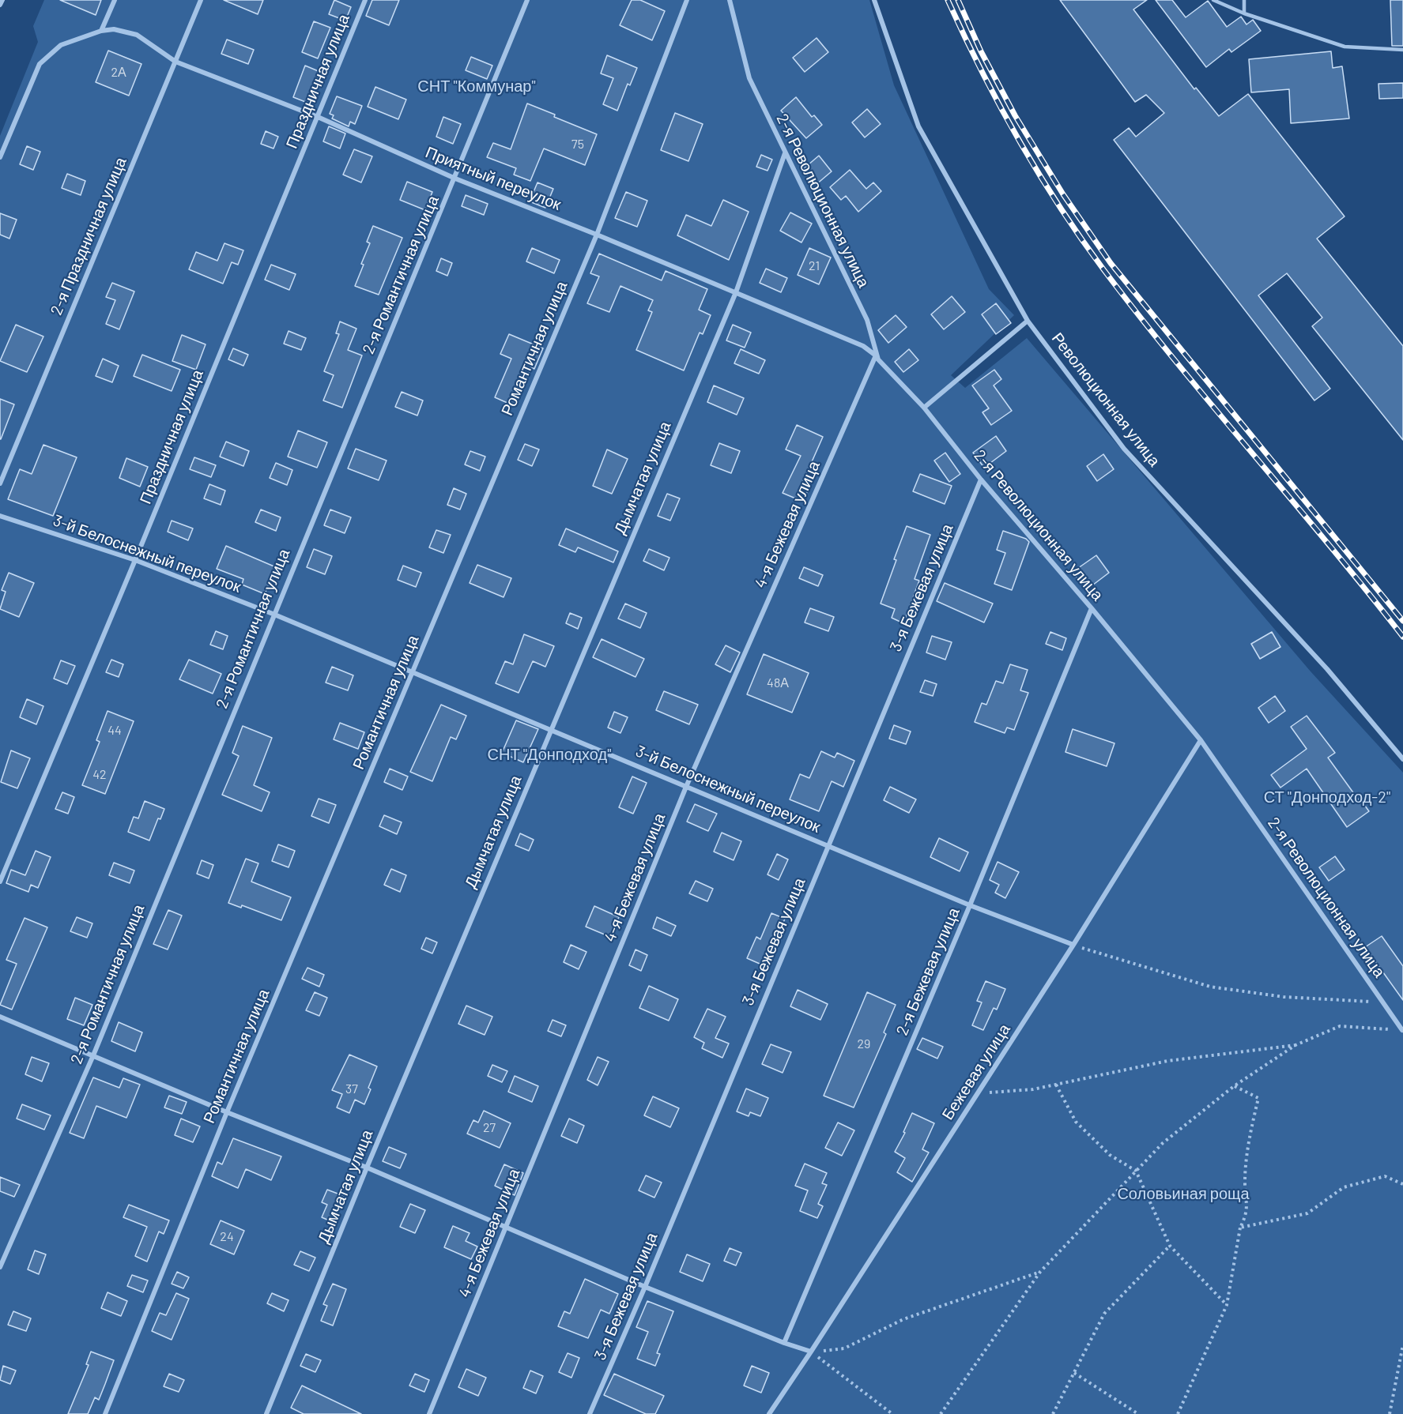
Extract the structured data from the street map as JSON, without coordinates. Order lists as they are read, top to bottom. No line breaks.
{"streets":{"street":["Праздничная улица","Приятный переулок","2-я Революционная улица","2-я Праздничная улица","2-я Романтичная улица","Романтичная улица","Революционная улица","Дымчатая улица","4-я Бежевая улица","3-й Белоснежный переулок","3-я Бежевая улица","2-я Бежевая улица","Бежевая улица"]},"crossings":[["Праздничная улица","Приятный переулок"],["Праздничная улица","3-й Белоснежный переулок"],["Приятный переулок","2-я Революционная улица"],["Приятный переулок","2-я Праздничная улица"],["Приятный переулок","2-я Романтичная улица"],["Приятный переулок","Романтичная улица"],["Приятный переулок","Дымчатая улица"],["Приятный переулок","4-я Бежевая улица"],["2-я Революционная улица","Дымчатая улица"],["2-я Революционная улица","4-я Бежевая улица"],["2-я Революционная улица","3-я Бежевая улица"],["2-я Революционная улица","2-я Бежевая улица"],["2-я Революционная улица","Бежевая улица"],["2-я Романтичная улица","3-й Белоснежный переулок"],["Романтичная улица","3-й Белоснежный переулок"],["Дымчатая улица","3-й Белоснежный переулок"],["4-я Бежевая улица","3-й Белоснежный переулок"],["3-й Белоснежный переулок","3-я Бежевая улица"],["3-й Белоснежный переулок","2-я Бежевая улица"],["3-й Белоснежный переулок","Бежевая улица"]],"parks":["СНТ \"Коммунар\"","СНТ \"Донподход\"","СТ \"Донподход-2\"","Соловьиная роща"],"house_numbers":["2А","75","21","48А","44","42","29","37","27","24"]}
